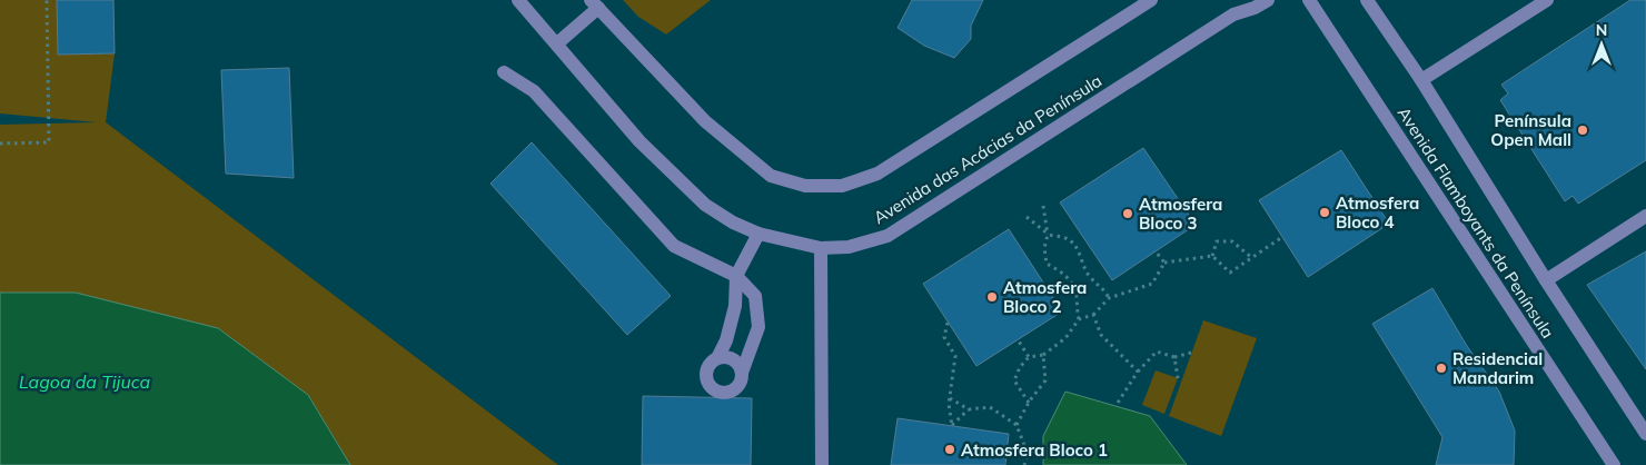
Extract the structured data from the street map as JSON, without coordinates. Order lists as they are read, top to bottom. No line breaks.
{"streets":{"street":["Avenida das Acácias da Península","Avenida Flamboyants da Península"]},"water":["Lagoa da Tijuca"],"places":["Península Open Mall","Atmosfera Bloco 4","Atmosfera Bloco 3","Atmosfera Bloco 2","Residencial Mandarim","Atmosfera Bloco 1"],"north":"top"}
